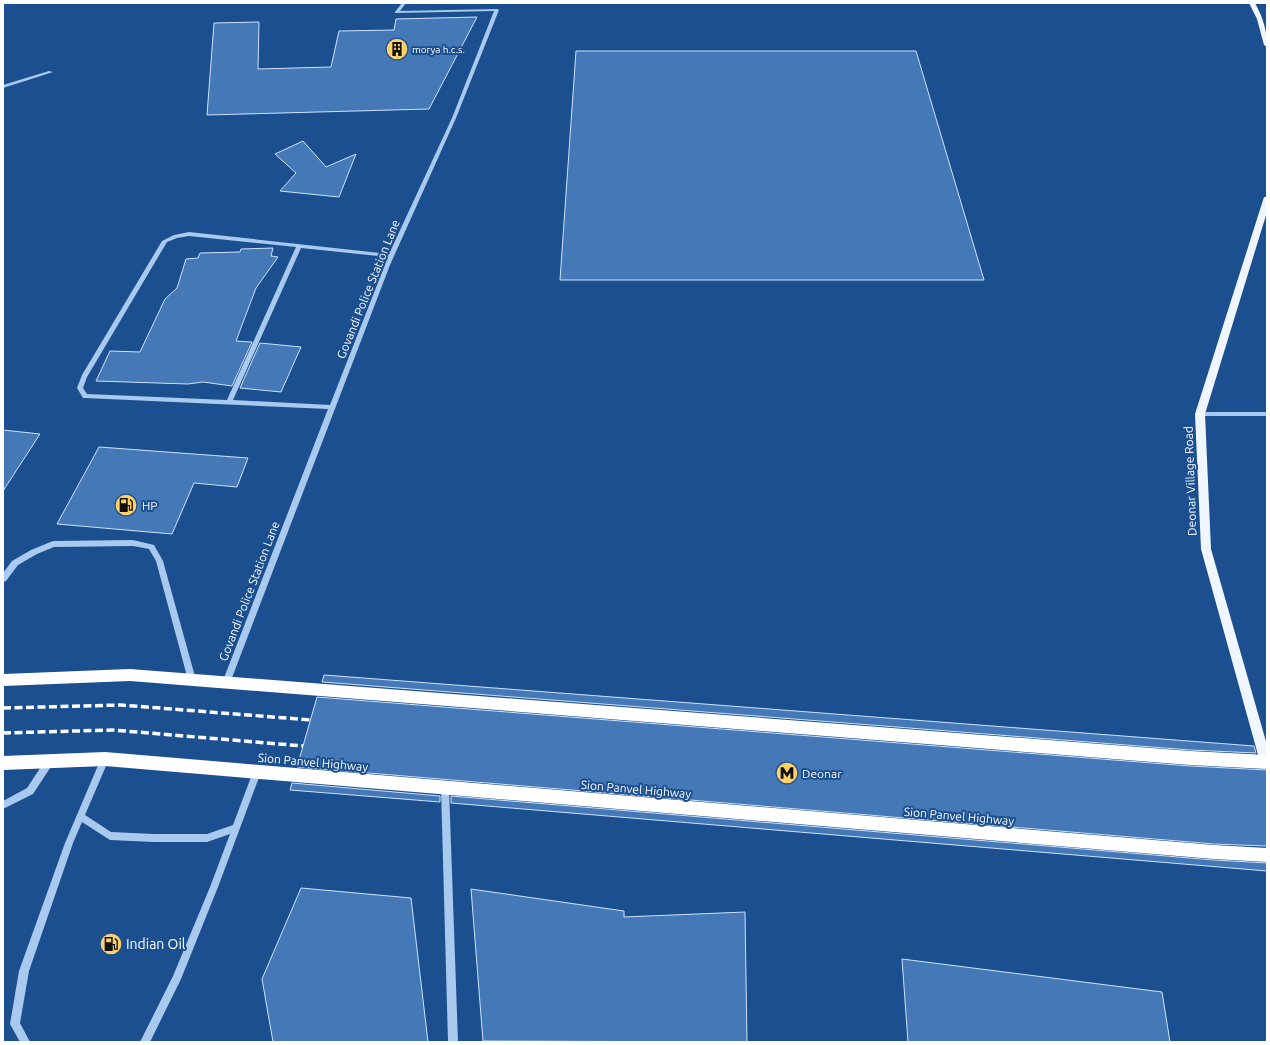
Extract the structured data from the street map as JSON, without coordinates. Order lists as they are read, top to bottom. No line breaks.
{"streets":{"highway":["Sion Panvel Highway"],"main road":["Deonar Village Road"],"street":["Govandi Police Station Lane"]},"places":{"building":["morya h.c.s."],"fuel station":["HP","Indian Oil"],"metro station":["Deonar"]}}
